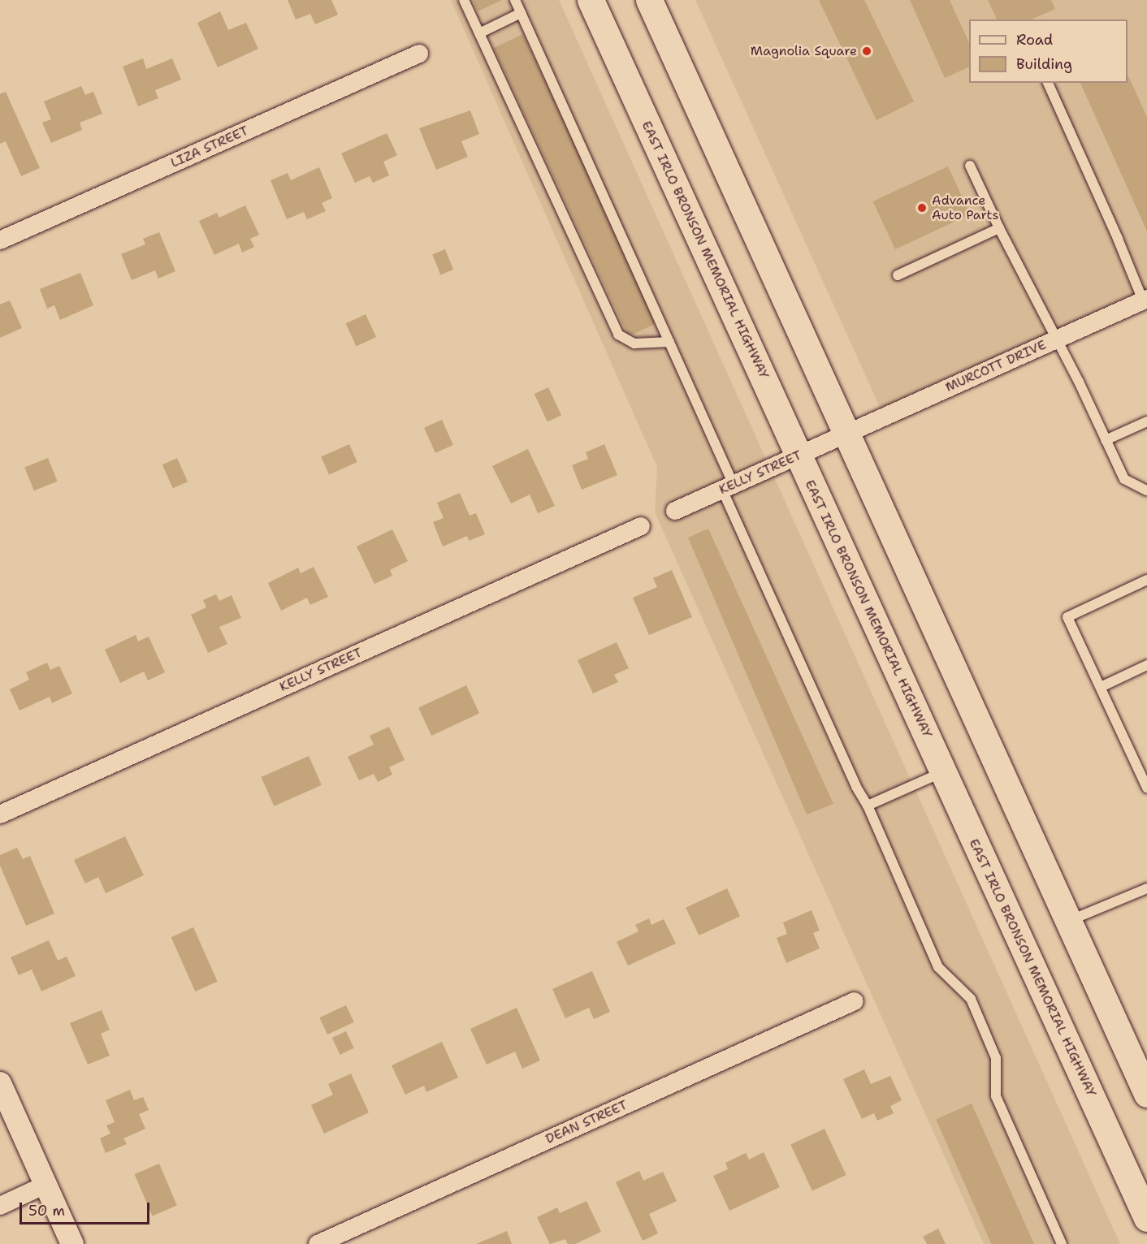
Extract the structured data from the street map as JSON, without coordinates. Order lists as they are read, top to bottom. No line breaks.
{"streets":{"highway":["EAST IRLO BRONSON MEMORIAL HIGHWAY"],"street":["LIZA STREET","MURCOTT DRIVE","KELLY STREET","DEAN STREET"]},"crossings":[["EAST IRLO BRONSON MEMORIAL HIGHWAY","KELLY STREET"],["MURCOTT DRIVE","KELLY STREET"]],"places":["Magnolia Square","Advance Auto Parts"],"legend":["Road","Building"],"scale_bar":"50 m"}
